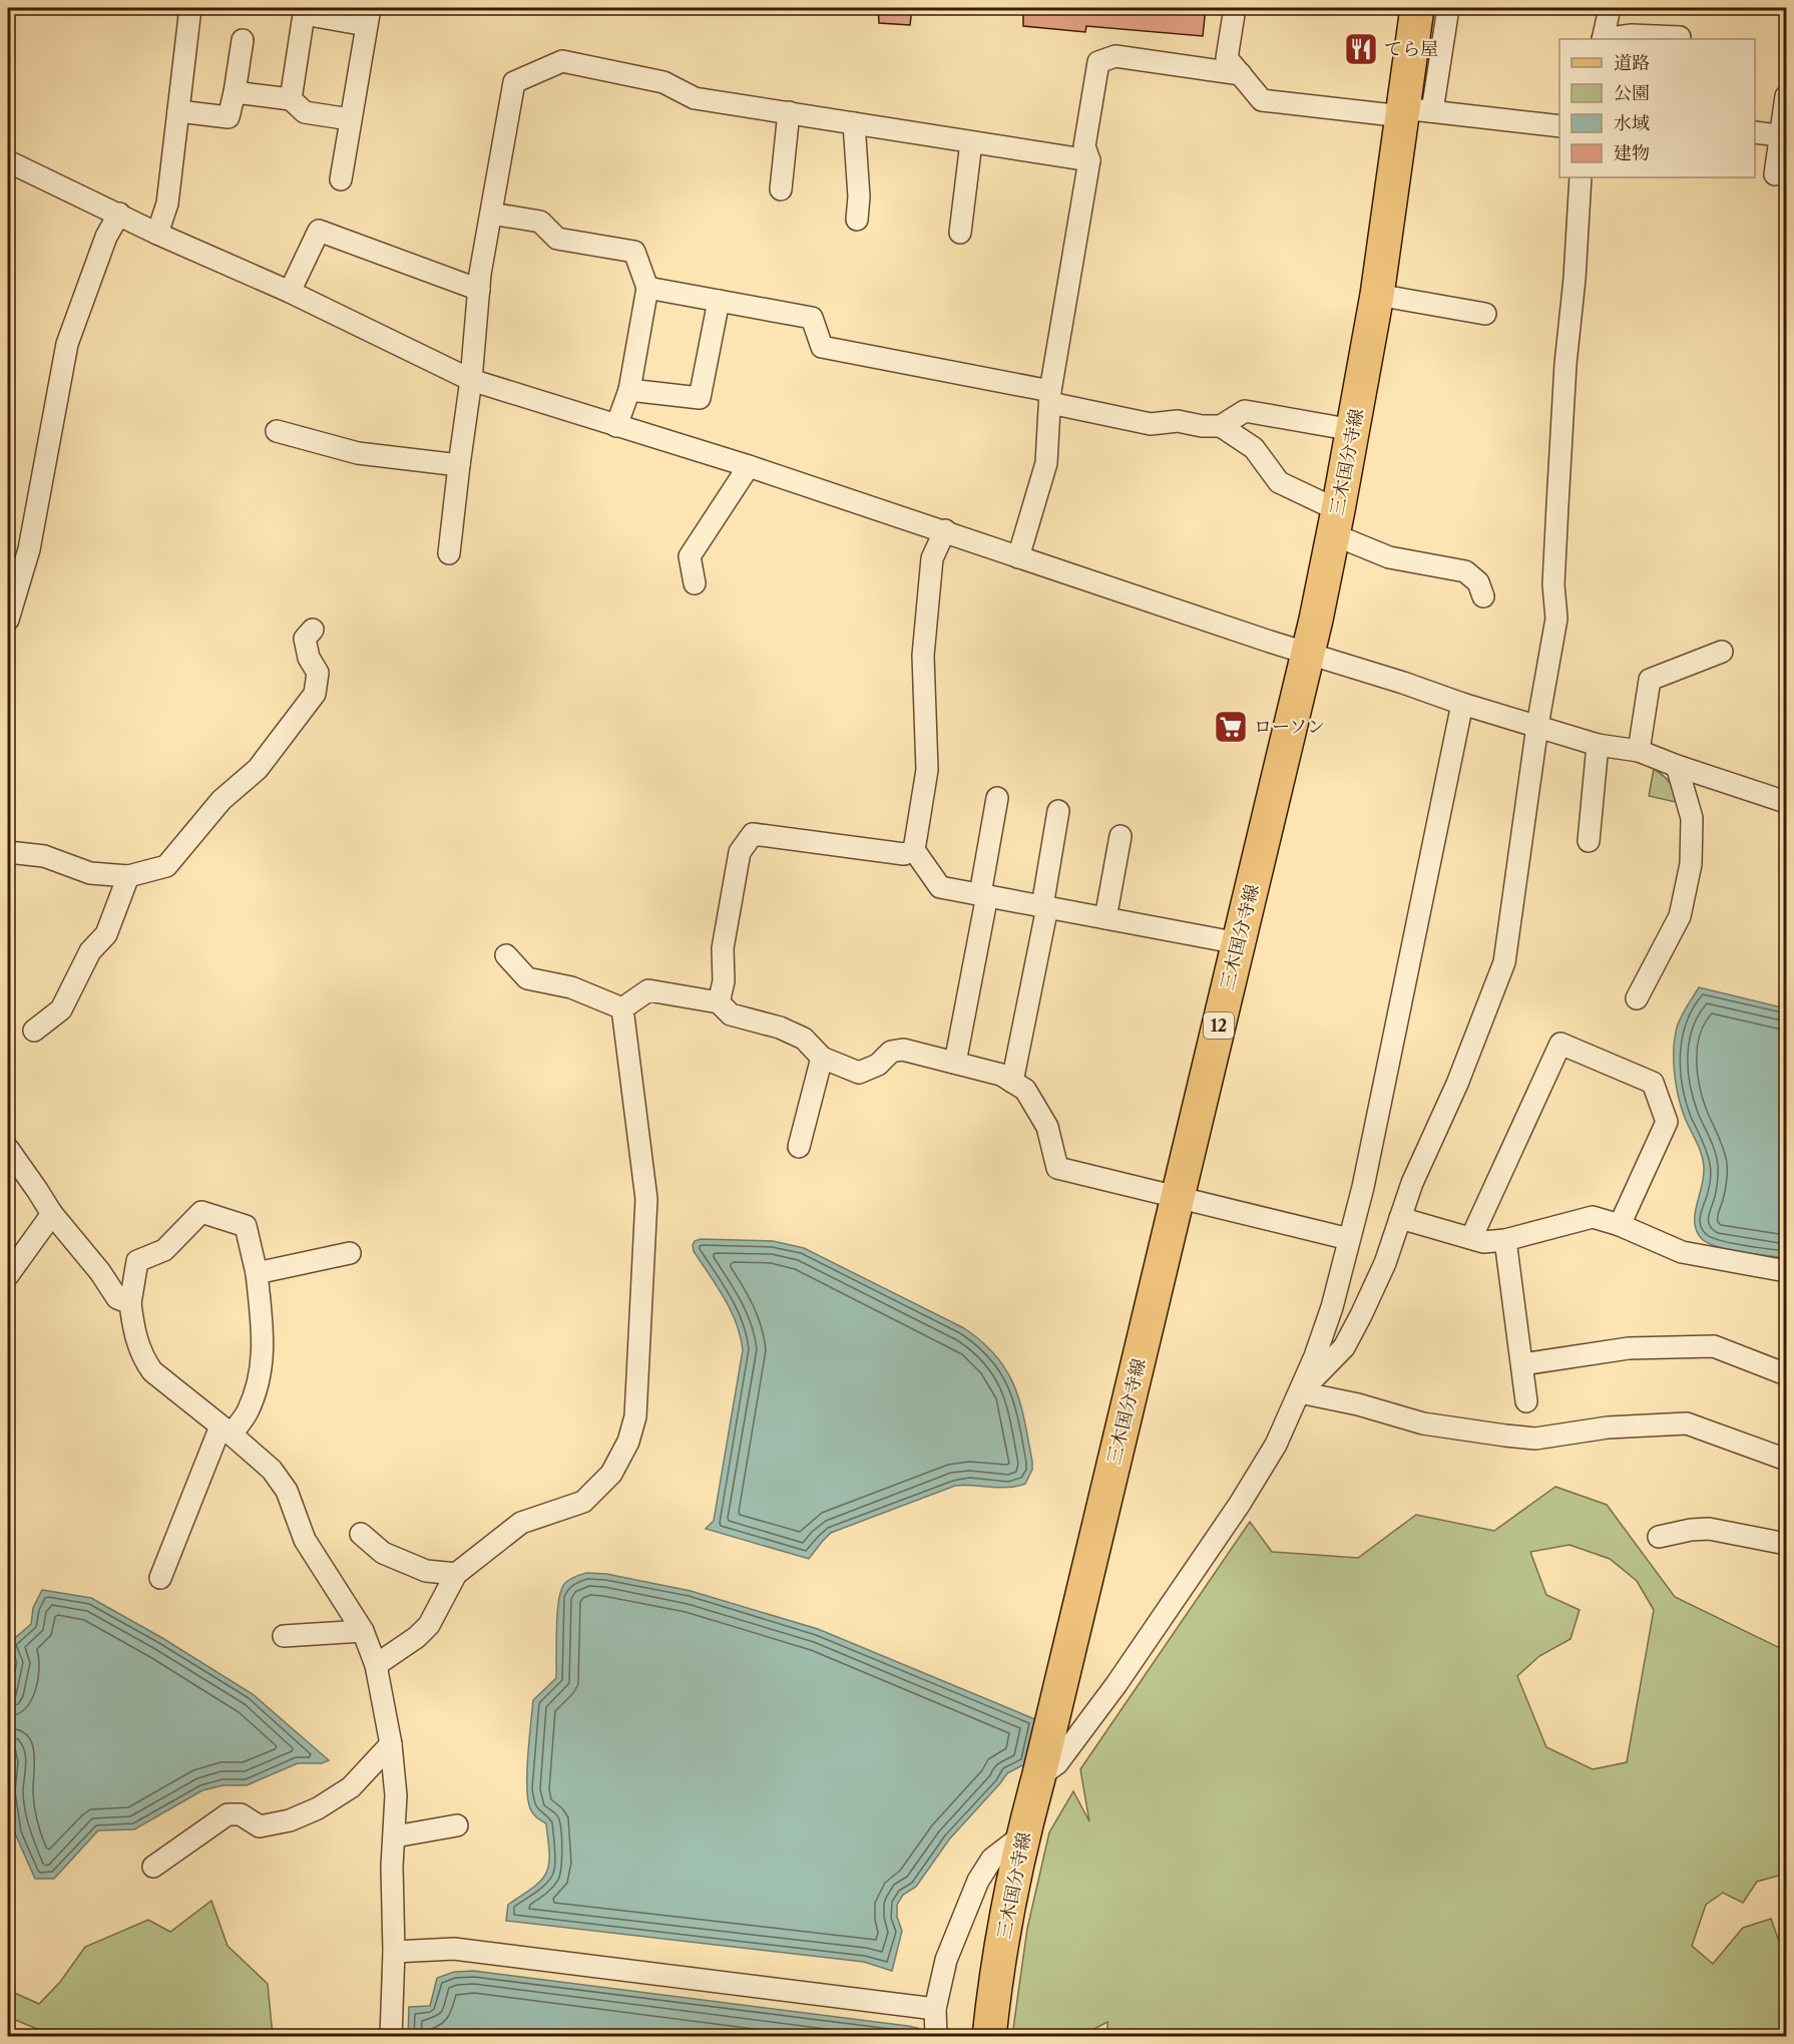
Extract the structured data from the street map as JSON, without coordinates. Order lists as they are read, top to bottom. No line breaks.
{"streets":{"main road":["三木国分寺線","12"]},"places":{"restaurant":["てら屋"],"supermarket":["ローソン"]},"legend":["道路","公園","水域","建物"]}
